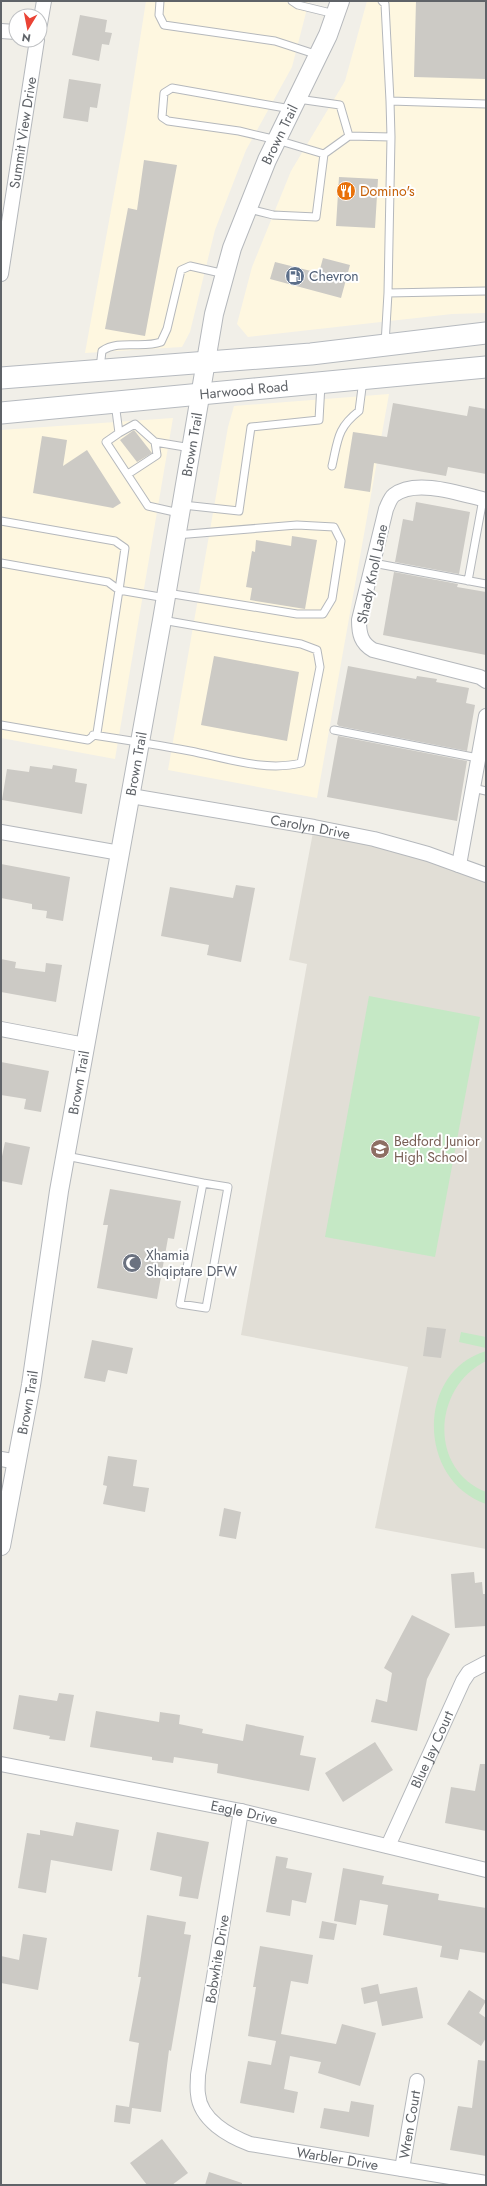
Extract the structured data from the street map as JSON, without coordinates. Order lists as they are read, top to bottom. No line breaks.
{"streets":{"main road":["Harwood Road"],"street":["Summit View Drive","Brown Trail","Shady Knoll Lane","Carolyn Drive","Blue Jay Court","Eagle Drive","Bobwhite Drive","Wren Court","Warbler Drive"]},"crossings":[["Brown Trail","Harwood Road"],["Brown Trail","Carolyn Drive"],["Blue Jay Court","Eagle Drive"],["Eagle Drive","Bobwhite Drive"],["Bobwhite Drive","Warbler Drive"],["Wren Court","Warbler Drive"]],"places":{"restaurant":["Domino's"],"fuel station":["Chevron"],"school or university":["Bedford Junior High School"],"mosque":["Xhamia Shqiptare DFW"]},"north":"bottom"}
